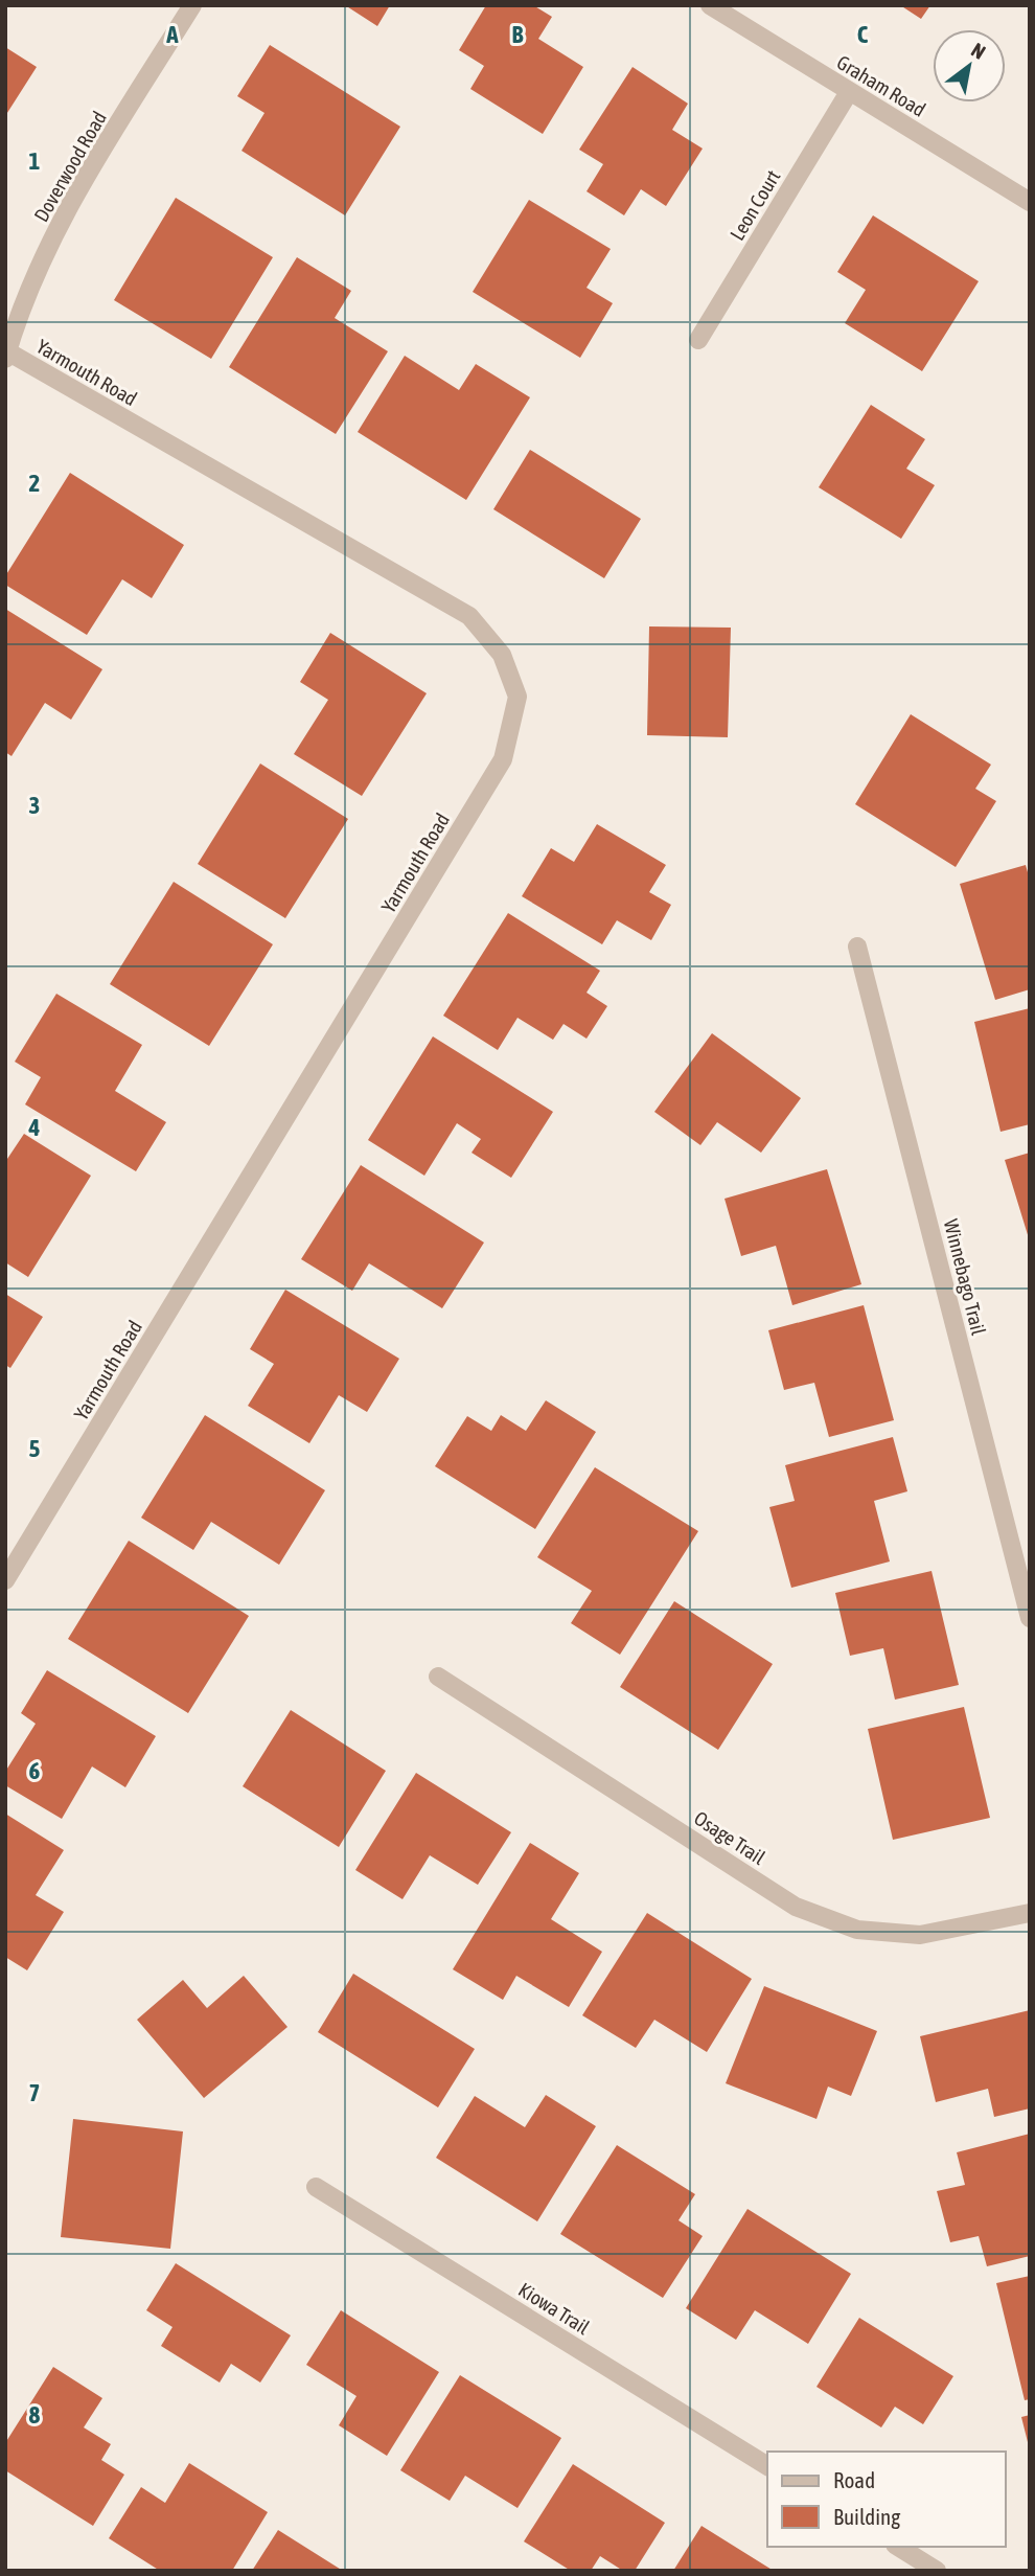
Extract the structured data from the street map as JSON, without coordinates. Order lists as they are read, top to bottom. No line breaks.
{"streets":{"street":["Graham Road","Doverwood Road","Leon Court","Yarmouth Road","Winnebago Trail","Osage Trail","Kiowa Trail"]},"crossings":[["Graham Road","Leon Court"],["Doverwood Road","Yarmouth Road"]],"legend":["Road","Building"],"north":"top right","grid":{"columns":["A","B","C"],"rows":["1","2","3","4","5","6","7","8"]}}
